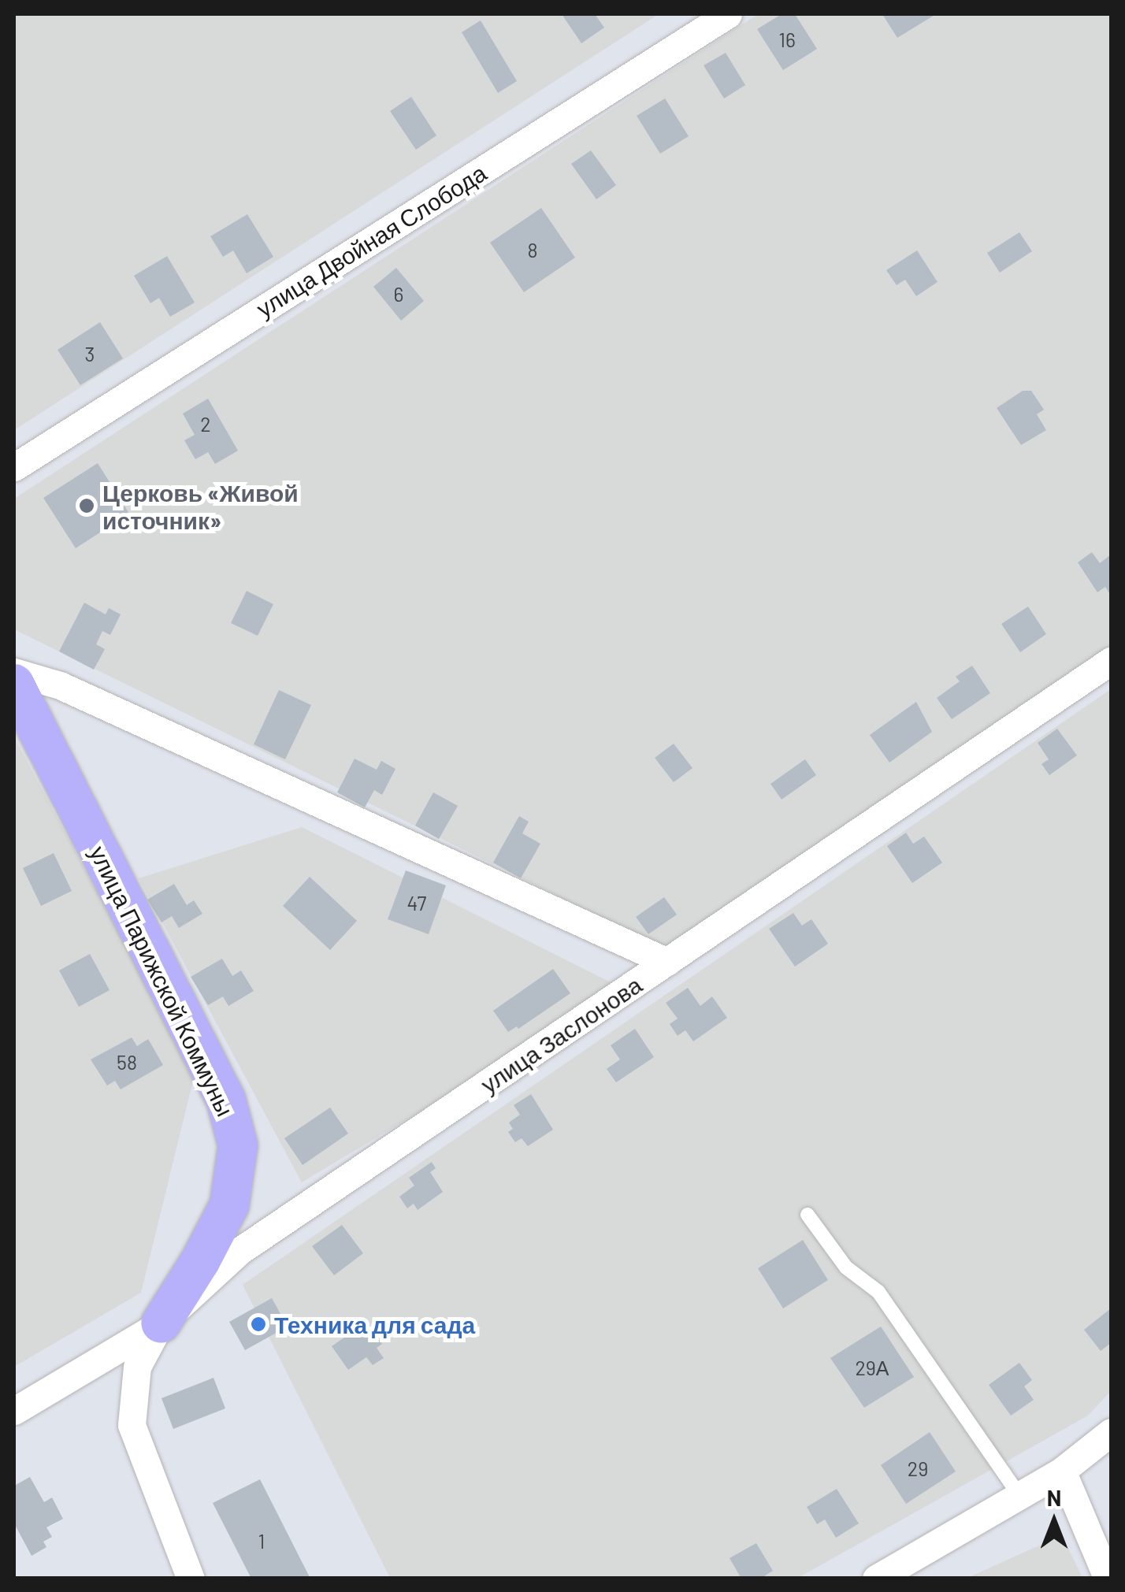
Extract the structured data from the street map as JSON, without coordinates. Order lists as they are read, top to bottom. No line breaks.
{"streets":{"street":["улица Двойная Слобода","улица Парижской Коммуны","улица Заслонова"]},"crossings":[["улица Парижской Коммуны","улица Заслонова"]],"places":["Церковь «Живой источник»","Техника для сада"],"house_numbers":["16","8","6","3","2","47","58","29А","29","1"],"north":"top"}
